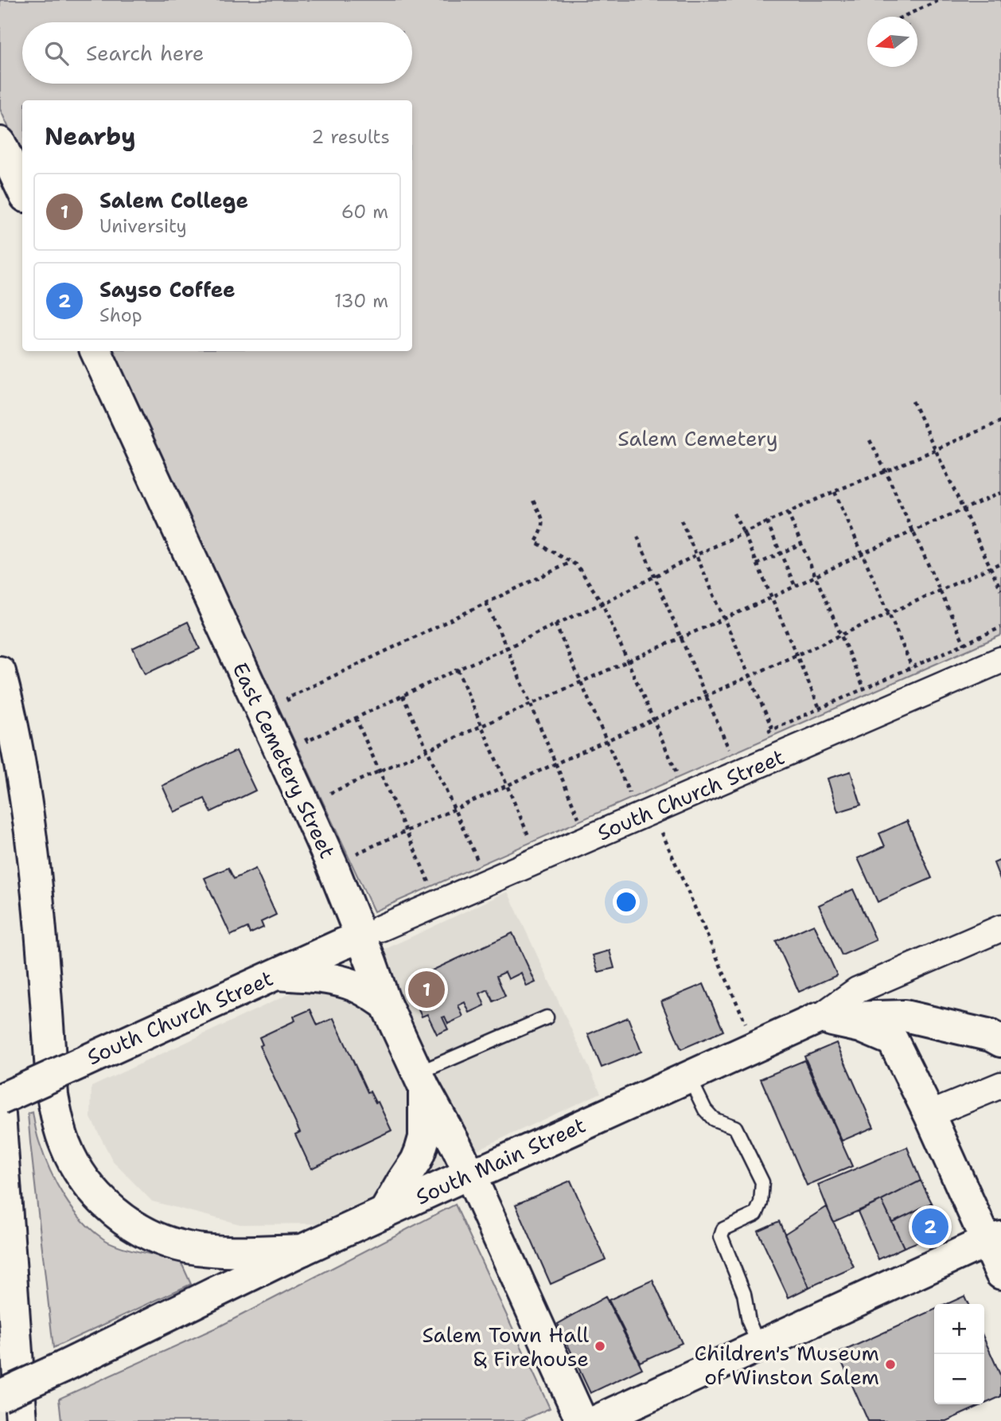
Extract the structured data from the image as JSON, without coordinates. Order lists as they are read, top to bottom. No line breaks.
{"streets":{"main road":["East Cemetery Street","South Church Street","South Main Street"]},"crossings":[["East Cemetery Street","South Church Street"],["East Cemetery Street","South Main Street"]],"parks":["Salem Cemetery"],"places":["Salem Town Hall & Firehouse","Children's Museum of Winston Salem"],"north":"left","page":{"search":"Search here","heading":["Nearby","2 results"],"list":[{"mark":"1","name":"Salem College","note":"University","value":"60 m"},{"mark":"2","name":"Sayso Coffee","note":"Shop","value":"130 m"}],"pins":["1","2"],"map_buttons":["+","−"]}}
